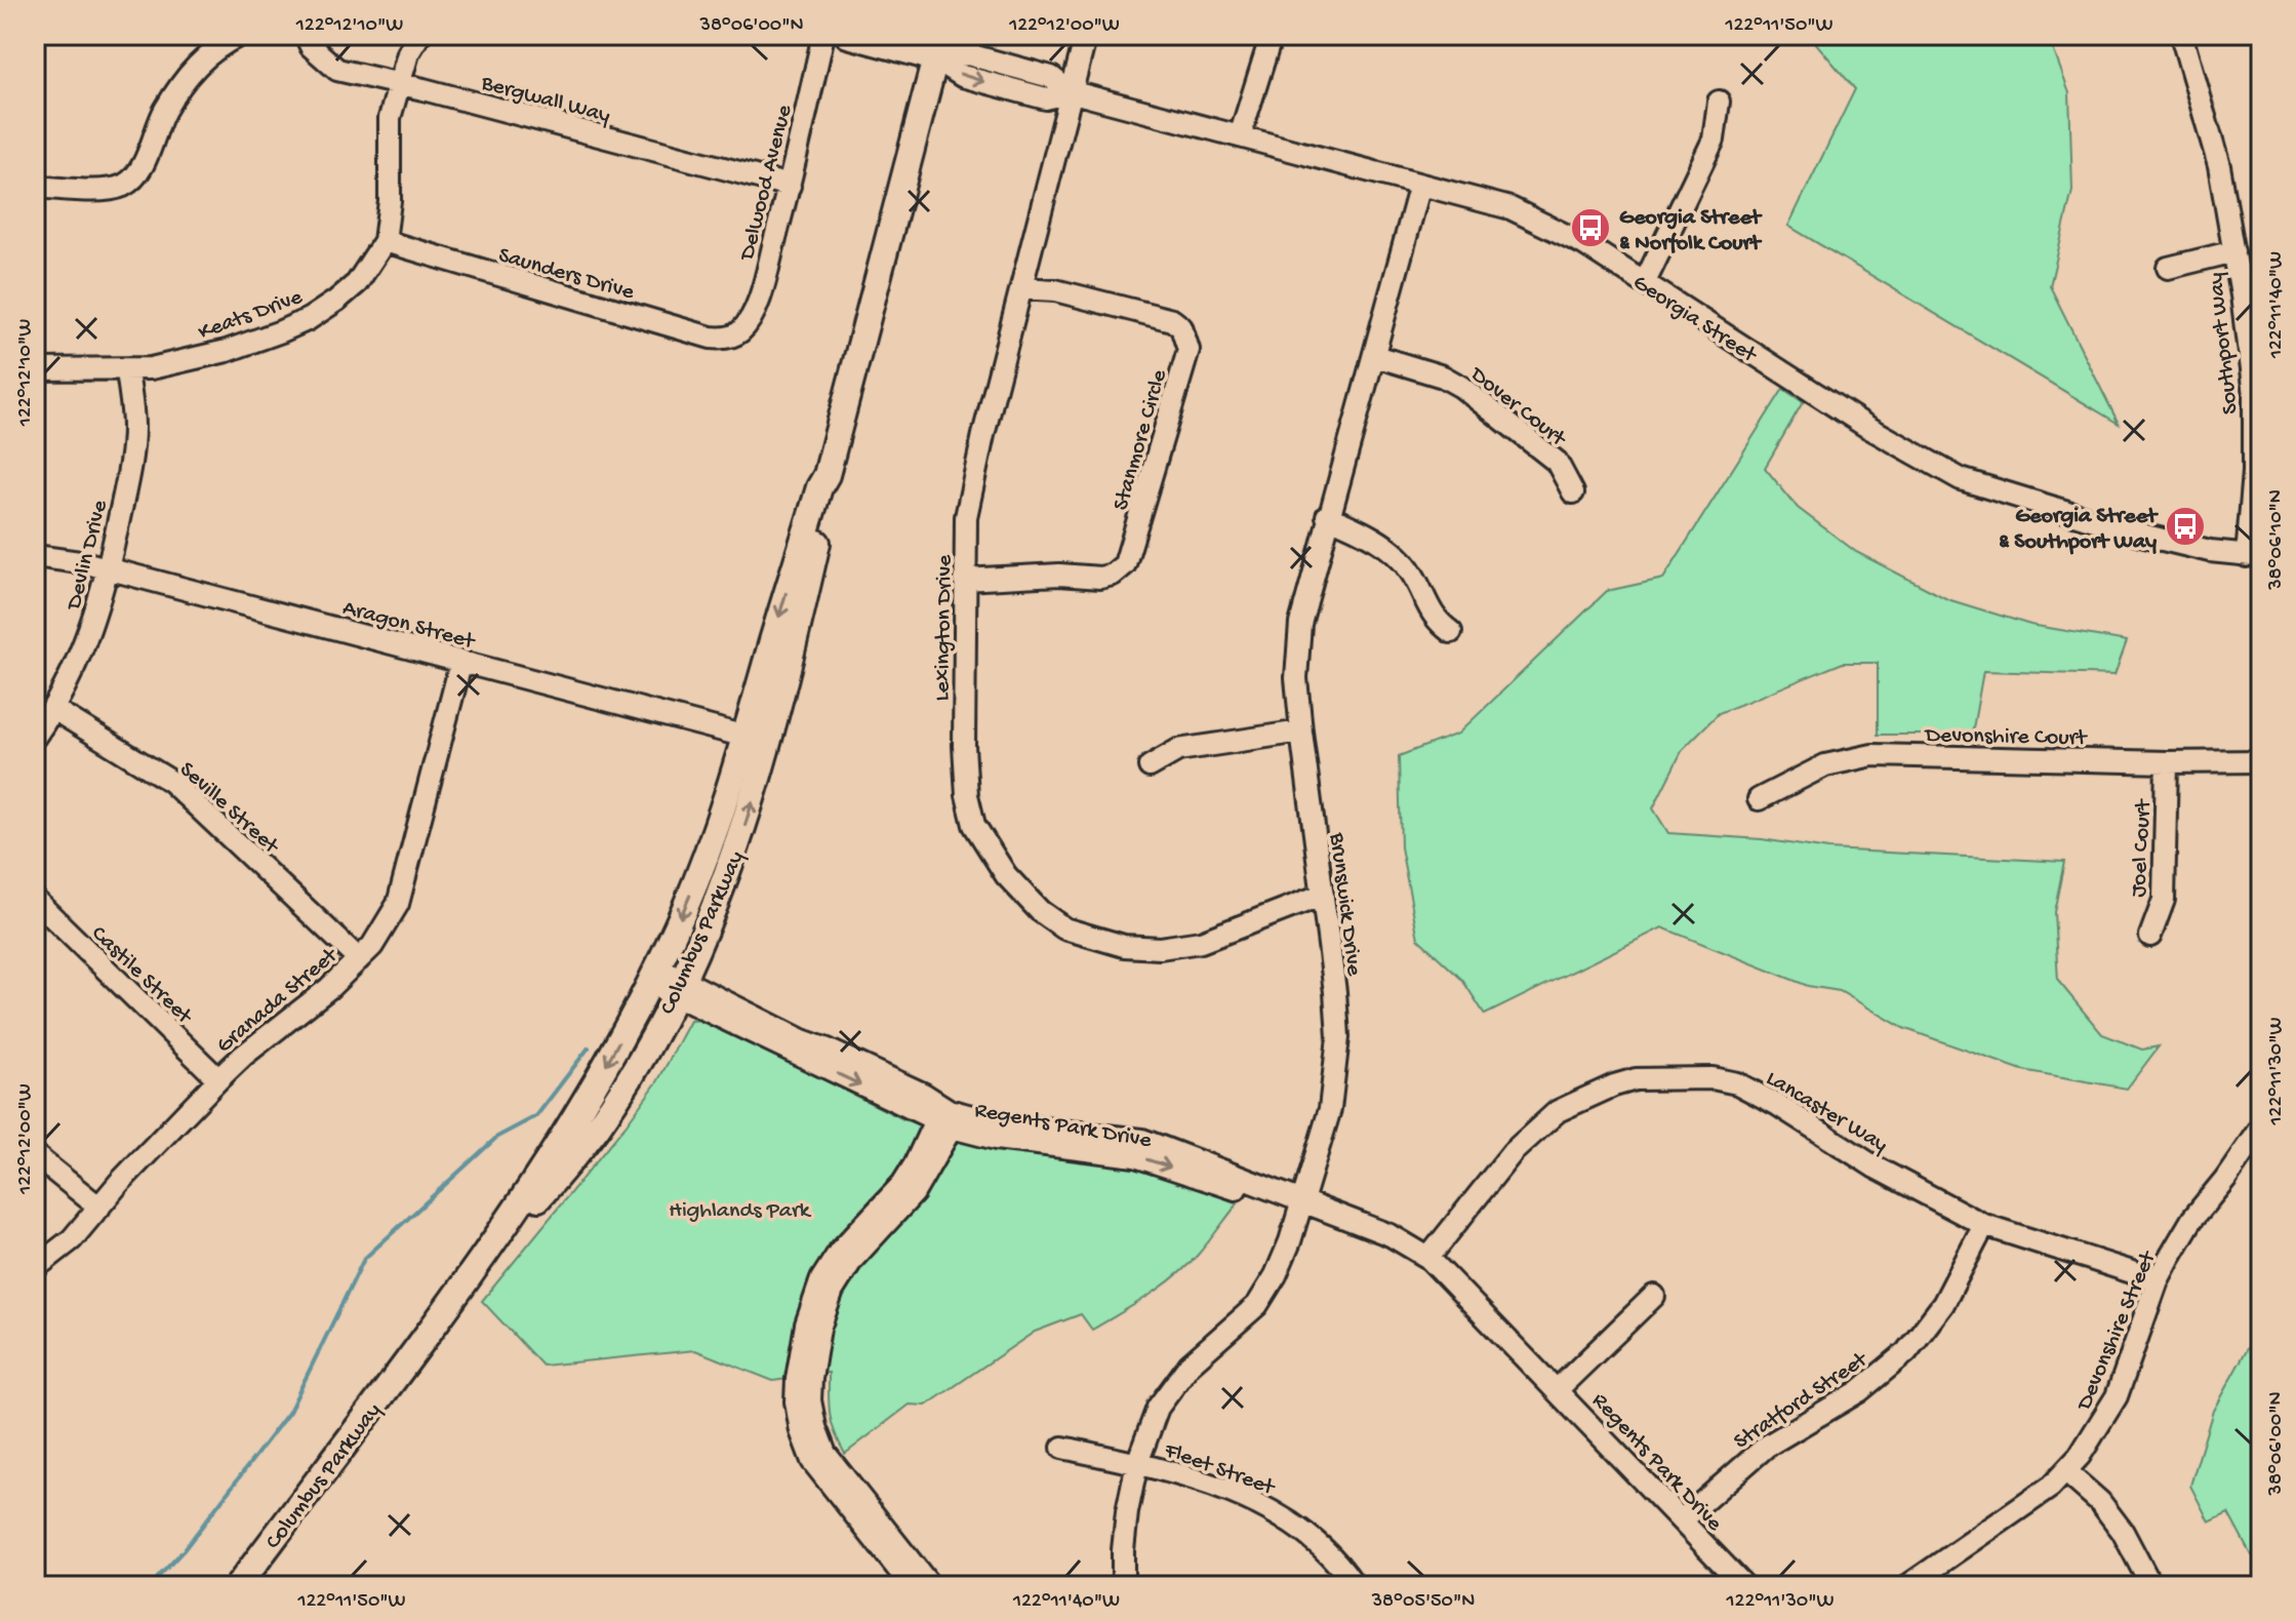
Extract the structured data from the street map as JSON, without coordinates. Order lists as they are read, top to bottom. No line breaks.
{"streets":{"main road":["Georgia Street","Columbus Parkway"],"street":["Bergwall Way","Delwood Avenue","Saunders Drive","Keats Drive","Southport Way","Dover Court","Stanmore Circle","Devlin Drive","Aragon Street","Lexington Drive","Devonshire Court","Seville Street","Joel Court","Brunswick Drive","Castile Street","Granada Street","Lancaster Way","Regents Park Drive","Devonshire Street","Stratford Street","Fleet Street"]},"crossings":[["Bergwall Way","Delwood Avenue"],["Bergwall Way","Keats Drive"],["Delwood Avenue","Saunders Drive"],["Saunders Drive","Keats Drive"],["Keats Drive","Devlin Drive"],["Georgia Street","Southport Way"],["Georgia Street","Lexington Drive"],["Georgia Street","Brunswick Drive"],["Georgia Street","Columbus Parkway"],["Dover Court","Brunswick Drive"],["Stanmore Circle","Lexington Drive"],["Devlin Drive","Aragon Street"],["Devlin Drive","Seville Street"],["Aragon Street","Columbus Parkway"],["Aragon Street","Granada Street"],["Lexington Drive","Brunswick Drive"],["Devonshire Court","Joel Court"],["Seville Street","Granada Street"],["Brunswick Drive","Regents Park Drive"],["Brunswick Drive","Fleet Street"],["Columbus Parkway","Regents Park Drive"],["Castile Street","Granada Street"],["Lancaster Way","Regents Park Drive"],["Lancaster Way","Devonshire Street"],["Lancaster Way","Stratford Street"],["Regents Park Drive","Stratford Street"]],"parks":["Highlands Park"],"places":{"bus stop":["Georgia Street & Norfolk Court","Georgia Street & Southport Way"]},"coordinates":["122°12'10\"W","38°06'00\"N","122°12'00\"W","122°11'50\"W","122°11'40\"W","38°06'10\"N","122°11'30\"W","38°05'50\"N"]}
